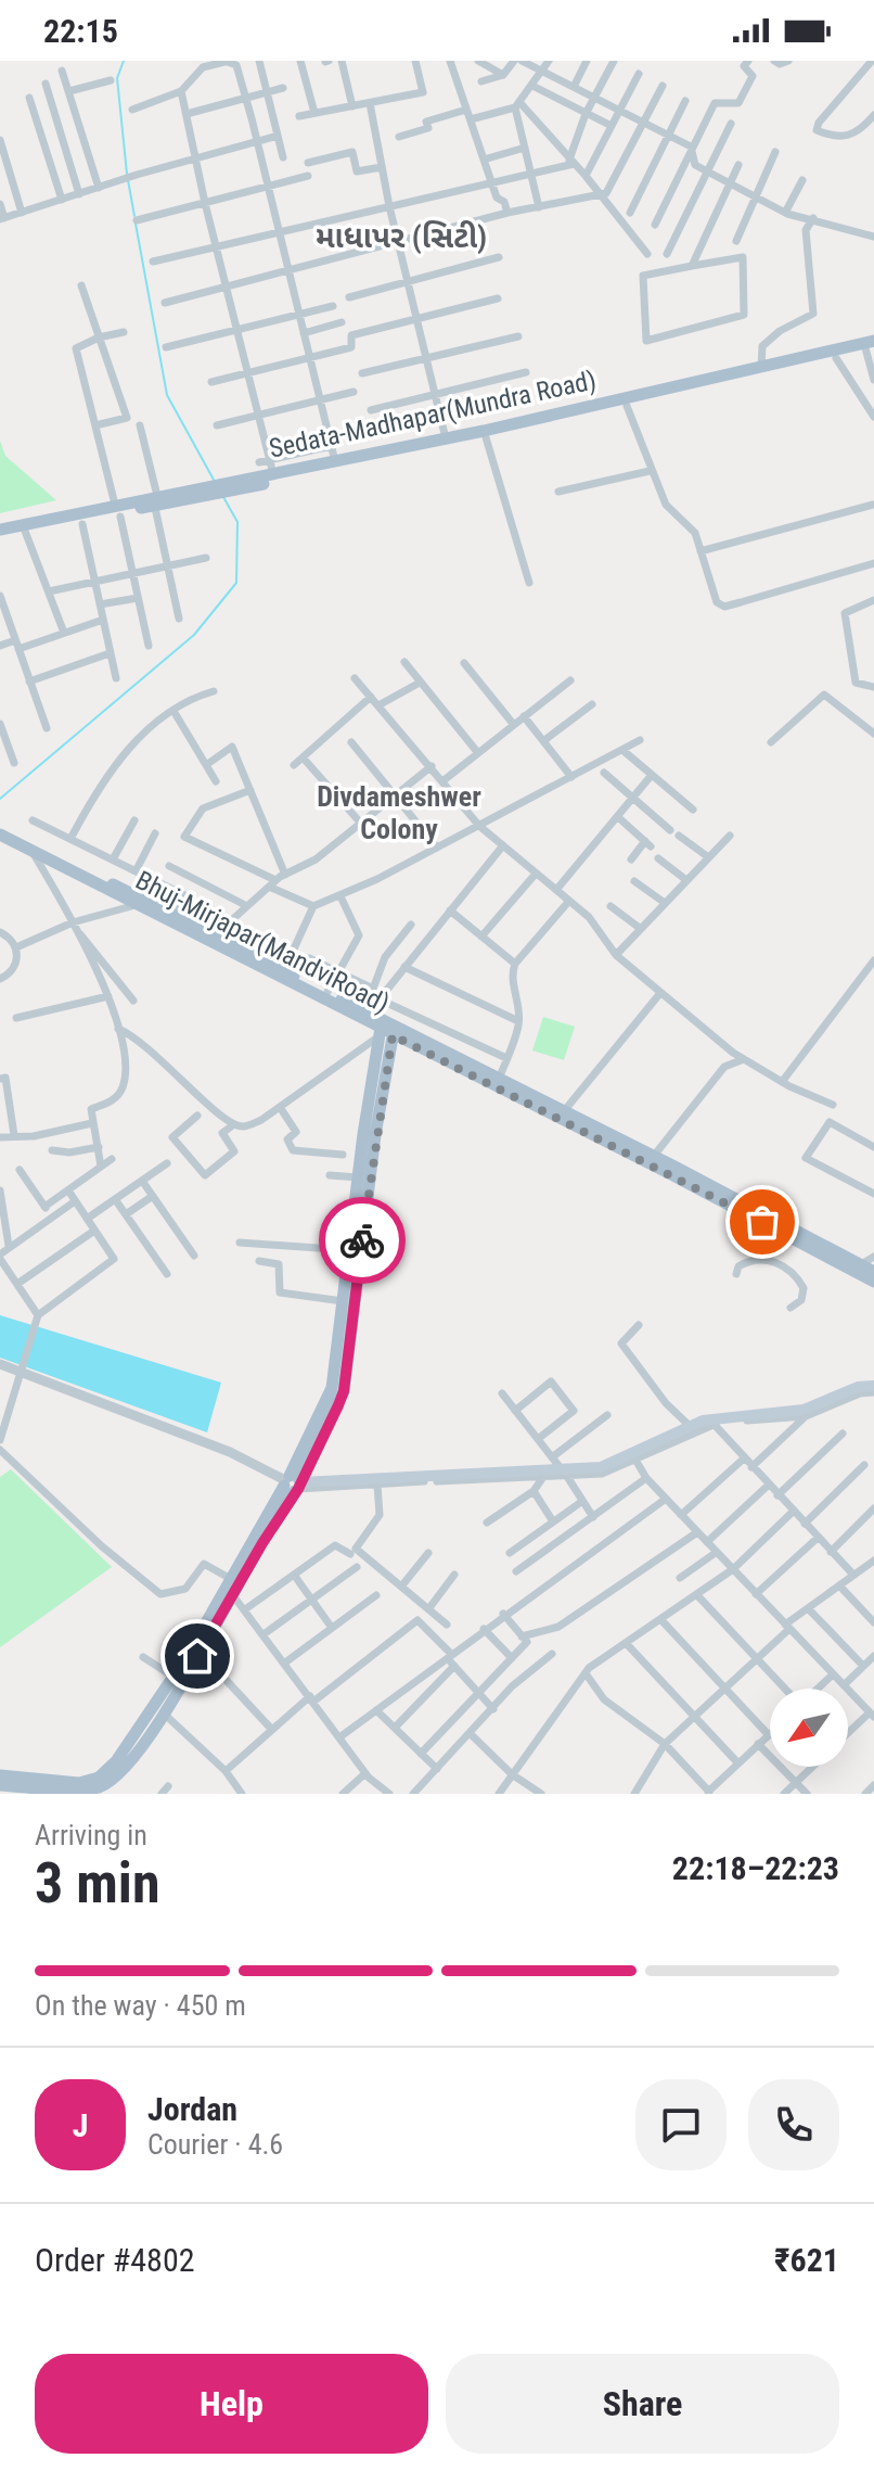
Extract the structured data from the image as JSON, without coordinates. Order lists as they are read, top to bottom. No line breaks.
{"streets":{"main road":["Sedata-Madhapar(Mundra Road)","Bhuj-Mirjapar(MandviRoad)"]},"districts":["માધાપર (સિટી)","Divdameshwer Colony"],"north":"bottom left","page":{"status":"22:15","heading":["3 min","Arriving in","22:18–22:23"],"panel":["Jordan","Courier · 4.6","Order #4802","₹621"],"bar":"On the way · 450 m","round":"J","buttons":["Help","Share"]}}
